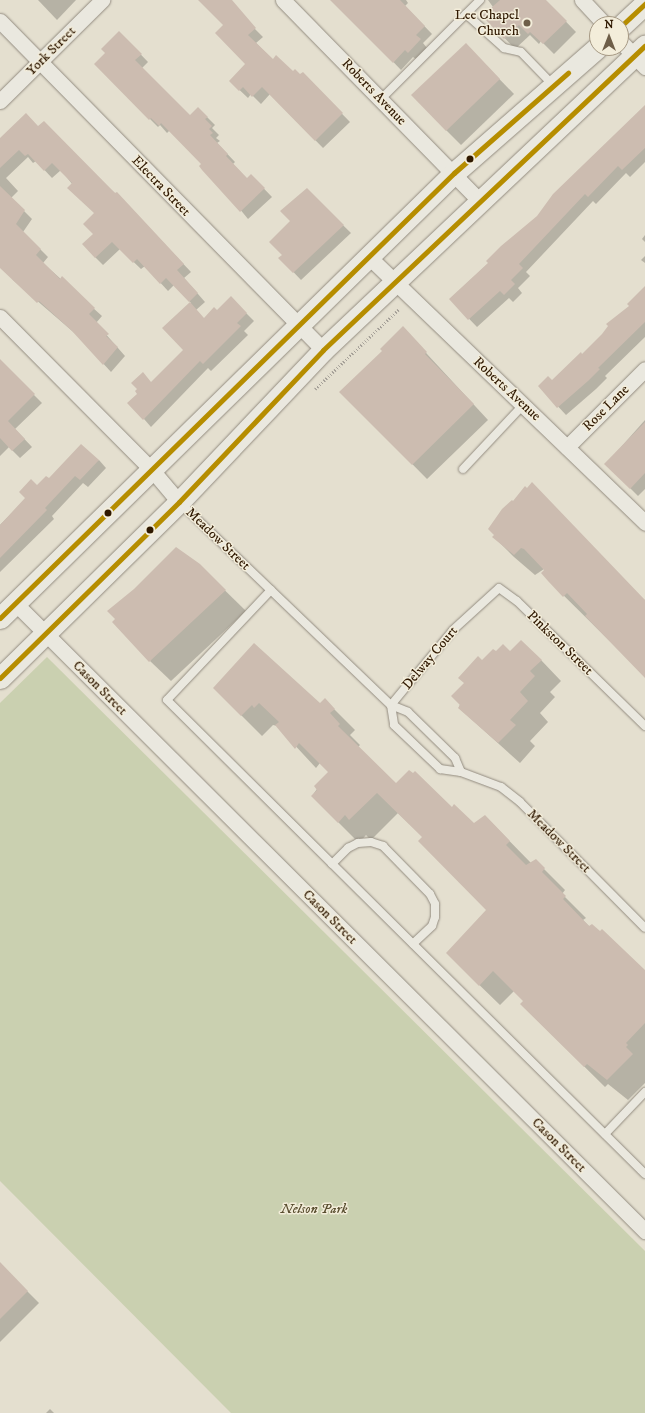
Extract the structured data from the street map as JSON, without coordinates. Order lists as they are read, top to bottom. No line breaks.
{"streets":{"street":["York Street","Roberts Avenue","Electra Street","Rose Lane","Meadow Street","Cason Street"],"lane":["Pinkston Street","Delway Court"]},"crossings":[["York Street","Electra Street"],["Roberts Avenue","Rose Lane"],["Meadow Street","Delway Court"],["Pinkston Street","Delway Court"]],"parks":["Nelson Park"],"places":["Lee Chapel Church"],"north":"top"}
